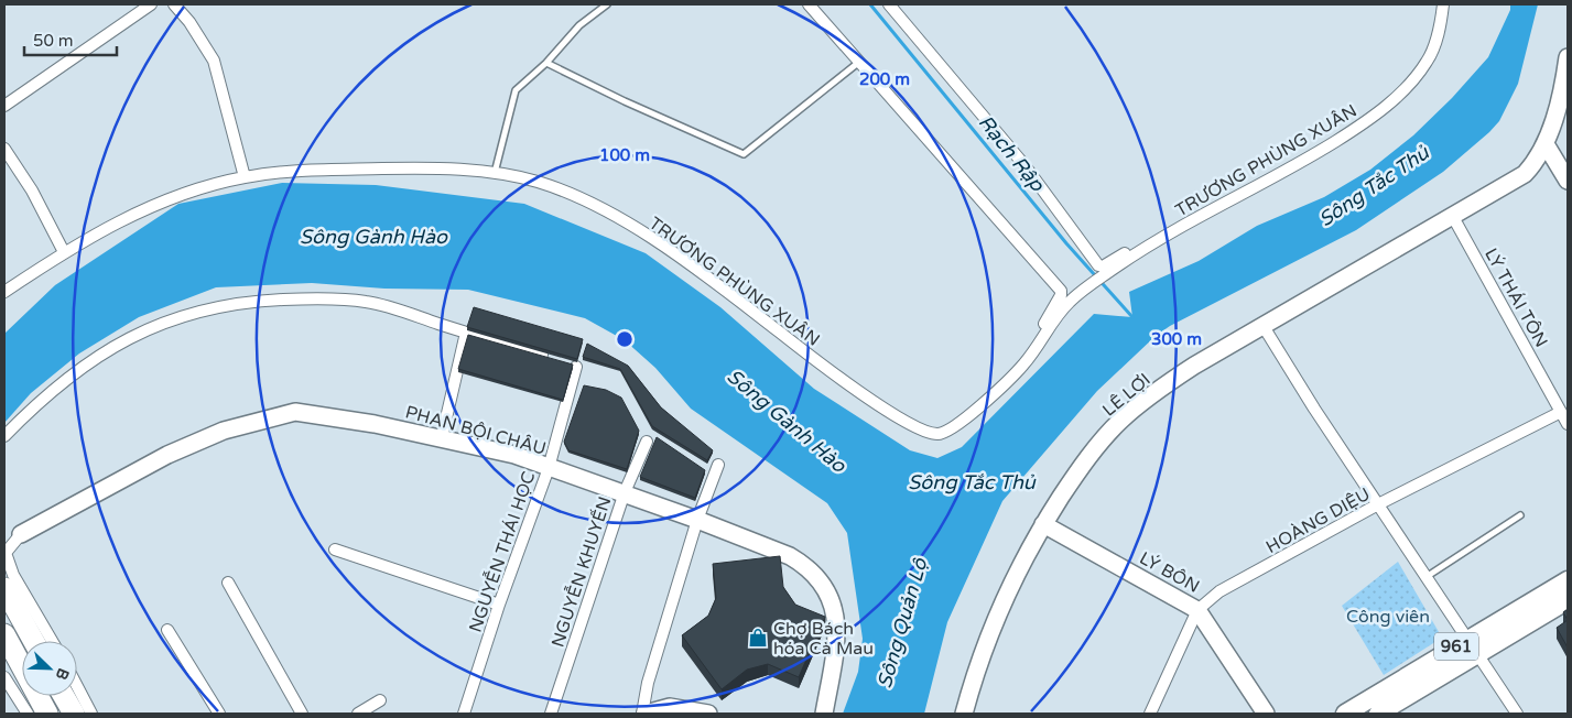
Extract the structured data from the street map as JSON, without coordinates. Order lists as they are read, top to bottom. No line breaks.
{"streets":{"main road":["961"],"street":["TRƯƠNG PHÙNG XUÂN","LÝ THÁI TÔN","LÊ LỢI","PHAN BỘI CHÂU","HOÀNG DIỆU","NGUYỄN THÁI HỌC","NGUYỄN KHUYẾN","LÝ BÔN"]},"crossings":[["LÝ THÁI TÔN","LÊ LỢI"],["LÝ THÁI TÔN","HOÀNG DIỆU"],["LÊ LỢI","LÝ BÔN"],["PHAN BỘI CHÂU","NGUYỄN THÁI HỌC"],["PHAN BỘI CHÂU","NGUYỄN KHUYẾN"],["HOÀNG DIỆU","LÝ BÔN"]],"water":["Rạch Rập","Sông Tắc Thủ","Sông Gành Hào","Sông Quản Lộ"],"parks":["Công viên"],"places":{"shop":["Chợ Bách hóa Cà Mau"]},"scale_bar":"50 m","north":"bottom right","rings":["200 m","100 m","300 m"]}
